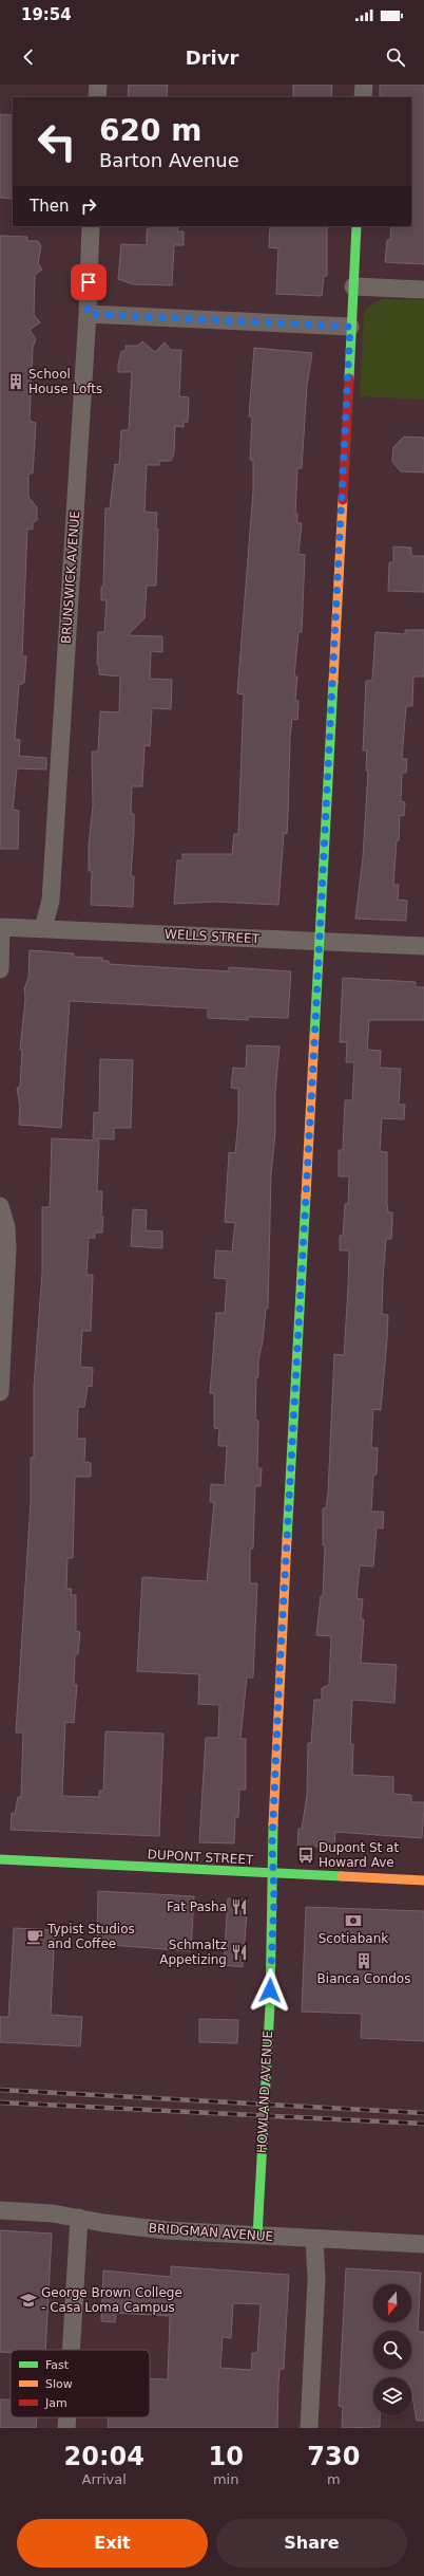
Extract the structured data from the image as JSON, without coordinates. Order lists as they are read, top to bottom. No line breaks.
{"streets":{"street":["BRUNSWICK AVENUE","WELLS STREET","DUPONT STREET","HOWLAND AVENUE","BRIDGMAN AVENUE"]},"crossings":[["BRUNSWICK AVENUE","WELLS STREET"],["WELLS STREET","HOWLAND AVENUE"],["DUPONT STREET","HOWLAND AVENUE"],["HOWLAND AVENUE","BRIDGMAN AVENUE"]],"places":{"building":["School House Lofts","Bianca Condos"],"bus stop":["Dupont St at Howard Ave"],"restaurant":["Fat Pasha","Schmaltz Appetizing"],"bank":["Scotiabank"],"cafe":["Typist Studios and Coffee"],"school or university":["George Brown College - Casa Loma Campus"]},"legend":["Fast","Slow","Jam"],"north":"bottom","page":{"status":"19:54","header":"Drivr","turn":["620 m","Barton Avenue"],"then":"Then","eta":["20:04","Arrival","10","min","730","m"],"buttons":["Exit","Share"]}}
